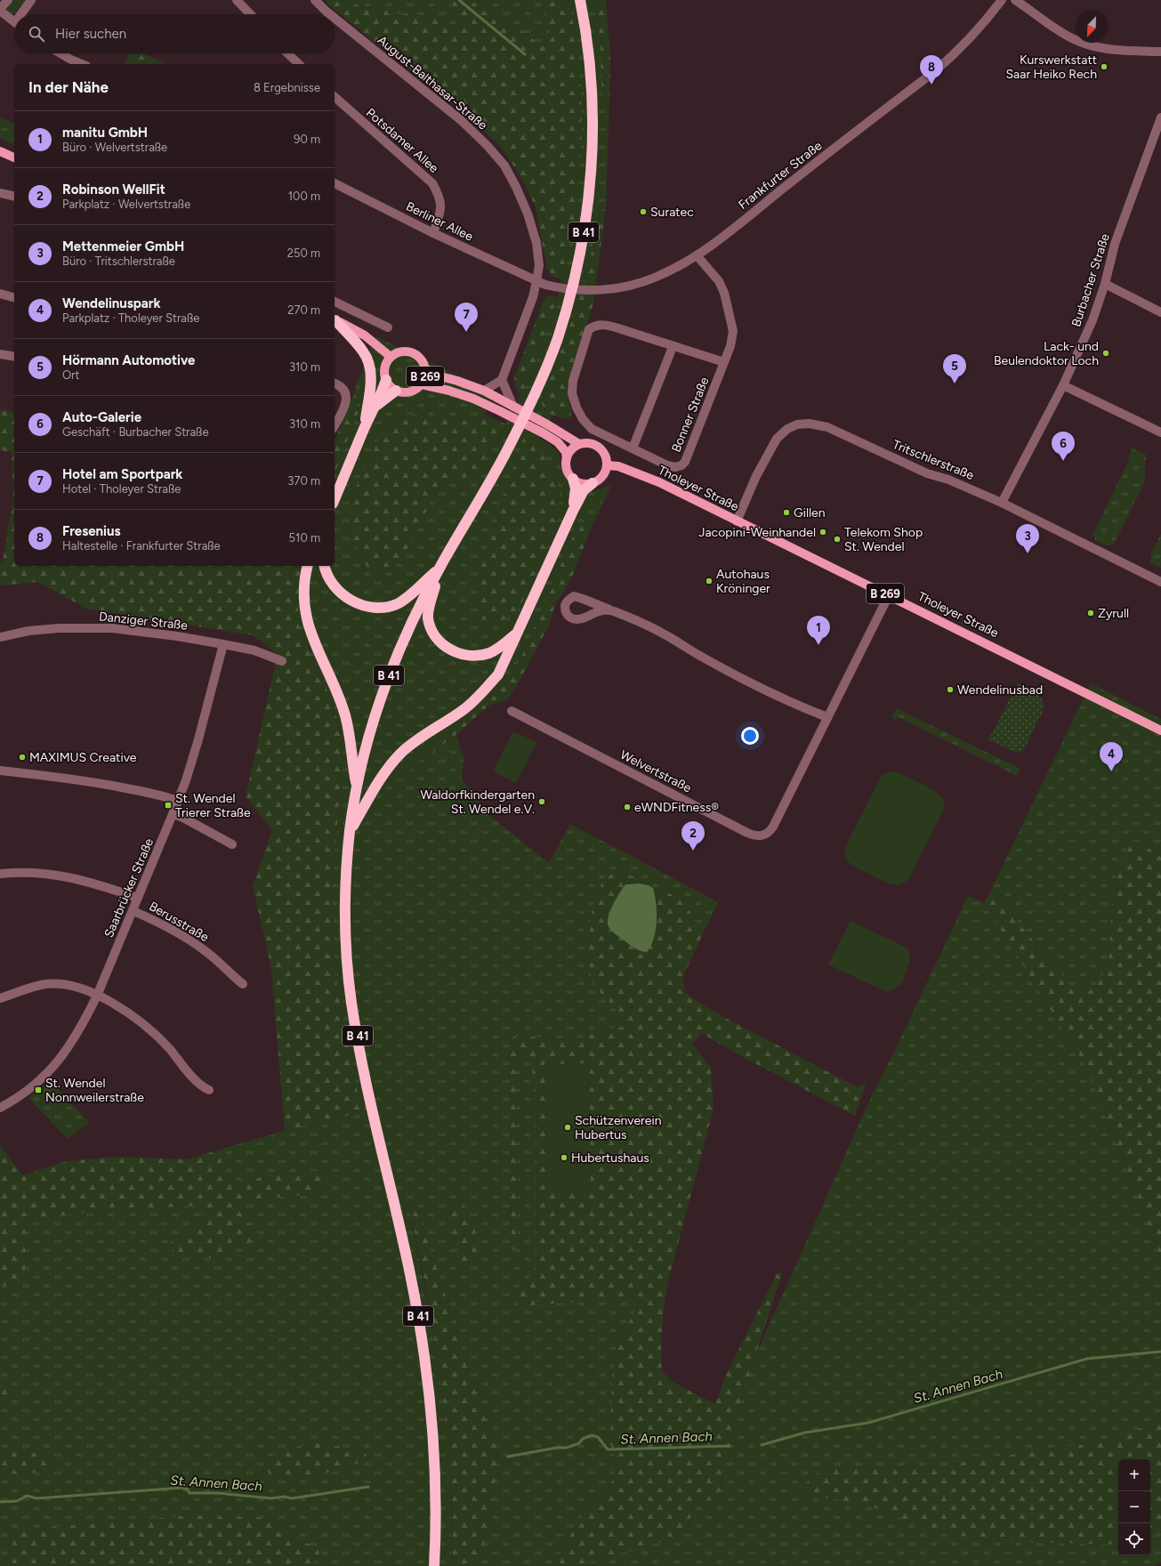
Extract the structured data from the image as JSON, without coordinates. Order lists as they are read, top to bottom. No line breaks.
{"streets":{"highway":["B 41"],"main road":["B 269","Tholeyer Straße"],"street":["August-Balthasar-Straße","Potsdamer Allee","Frankfurter Straße","Berliner Allee","Burbacher Straße","Bonner Straße","Tritschlerstraße","Danziger Straße","Welvertstraße","Saarbrücker Straße","Berusstraße"]},"crossings":[["August-Balthasar-Straße","Frankfurter Straße"],["August-Balthasar-Straße","Berliner Allee"],["Potsdamer Allee","Berliner Allee"],["Frankfurter Straße","Berliner Allee"],["Frankfurter Straße","Bonner Straße"],["Burbacher Straße","Tritschlerstraße"],["B 269","Tholeyer Straße"],["Tritschlerstraße","Tholeyer Straße"],["Tholeyer Straße","Welvertstraße"],["Danziger Straße","Saarbrücker Straße"],["Saarbrücker Straße","Berusstraße"]],"water":["St. Annen Bach"],"places":{"other":["Kurswerkstatt Saar Heiko Rech","Suratec","Lack- und Beulendoktor Loch","Gillen","Jacopini-Weinhandel","Telekom Shop St. Wendel","Autohaus Kröninger","Zyrull","Wendelinusbad","MAXIMUS Creative","Waldorfkindergarten St. Wendel e.V.","eWNDFitness®","Schützenverein Hubertus","Hubertushaus"],"transit":["St. Wendel Trierer Straße","St. Wendel Nonnweilerstraße"]},"north":"bottom left","page":{"search":"Hier suchen","pins":["8","7","5","6","3","1","4","2"],"heading":["In der Nähe","8 Ergebnisse"],"list":[{"mark":"1","name":"manitu GmbH","note":"Büro · Welvertstraße","value":"90 m"},{"mark":"2","name":"Robinson WellFit","note":"Parkplatz · Welvertstraße","value":"100 m"},{"mark":"3","name":"Mettenmeier GmbH","note":"Büro · Tritschlerstraße","value":"250 m"},{"mark":"4","name":"Wendelinuspark","note":"Parkplatz · Tholeyer Straße","value":"270 m"},{"mark":"5","name":"Hörmann Automotive","note":"Ort","value":"310 m"},{"mark":"6","name":"Auto-Galerie","note":"Geschäft · Burbacher Straße","value":"310 m"},{"mark":"7","name":"Hotel am Sportpark","note":"Hotel · Tholeyer Straße","value":"370 m"},{"mark":"8","name":"Fresenius","note":"Haltestelle · Frankfurter Straße","value":"510 m"}],"map_buttons":["+","−"]}}
